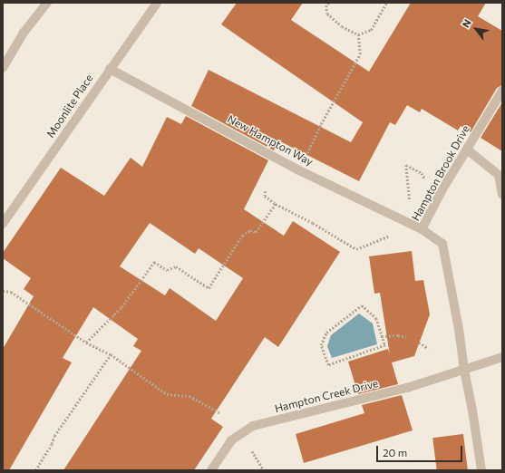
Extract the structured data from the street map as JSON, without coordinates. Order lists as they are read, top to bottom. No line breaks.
{"streets":{"street":["Moonlite Place","New Hampton Way","Hampton Brook Drive","Hampton Creek Drive"]},"crossings":[["Moonlite Place","New Hampton Way"],["New Hampton Way","Hampton Brook Drive"],["Hampton Brook Drive","Hampton Creek Drive"]],"scale_bar":"20 m","north":"top left"}
